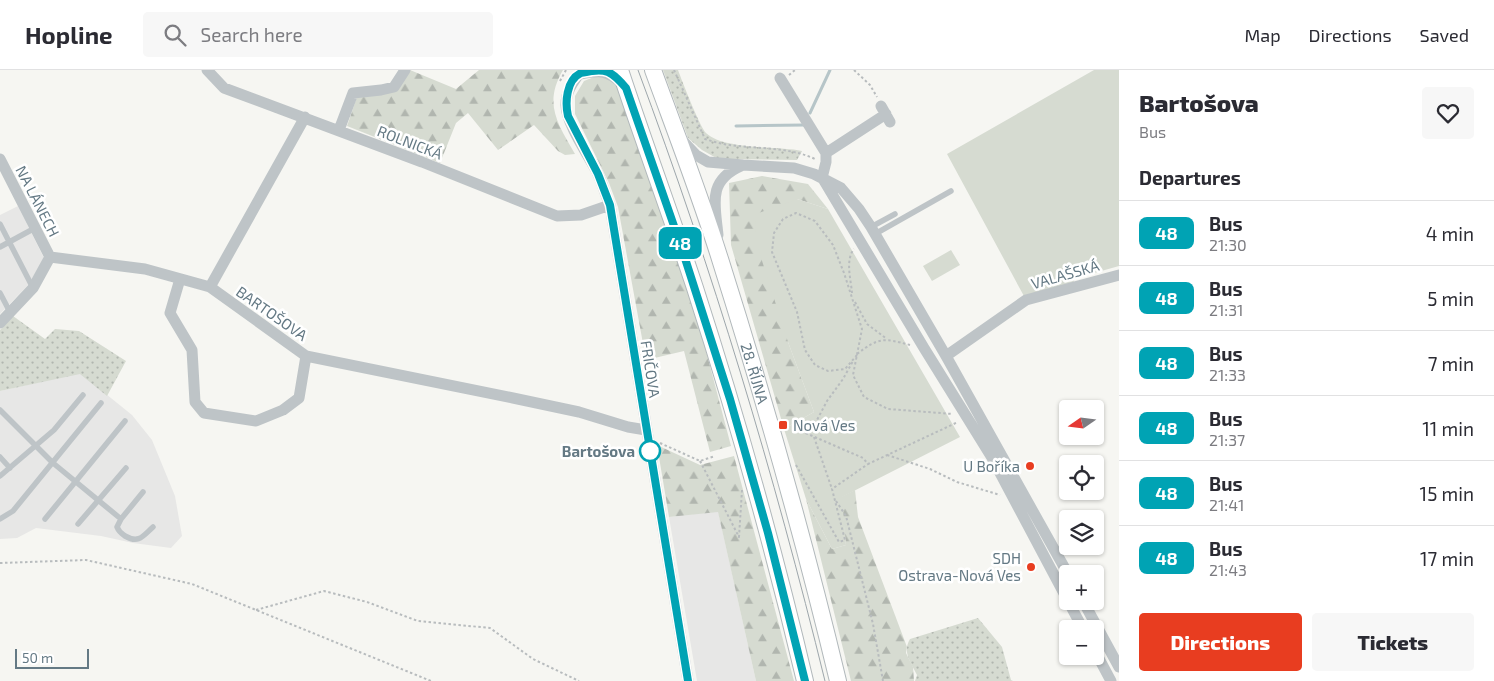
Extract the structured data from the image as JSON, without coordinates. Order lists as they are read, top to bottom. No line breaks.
{"streets":{"main road":["28. ŘÍJNA"],"street":["ROLNICKÁ","NA LÁNECH","VALAŠSKÁ","BARTOŠOVA","FRIČOVA"]},"crossings":[["ROLNICKÁ","FRIČOVA"],["NA LÁNECH","BARTOŠOVA"],["BARTOŠOVA","FRIČOVA"]],"places":{"transit":["Nová Ves"],"other":["Bartošova","U Boříka","SDH Ostrava-Nová Ves"]},"lines":["bus line 48"],"scale_bar":"50 m","north":"left","page":{"header":"Hopline","search":"Search here","nav":["Map","Directions","Saved"],"on_map":"48","heading":[["Bartošova","Bus"],"Departures"],"list":[{"mark":"48","name":"Bus","note":"21:30","value":"4 min"},{"mark":"48","name":"Bus","note":"21:31","value":"5 min"},{"mark":"48","name":"Bus","note":"21:33","value":"7 min"},{"mark":"48","name":"Bus","note":"21:37","value":"11 min"},{"mark":"48","name":"Bus","note":"21:41","value":"15 min"},{"mark":"48","name":"Bus","note":"21:43","value":"17 min"}],"map_buttons":["+","−"],"buttons":["Directions","Tickets"],"scale":"50 m"}}
